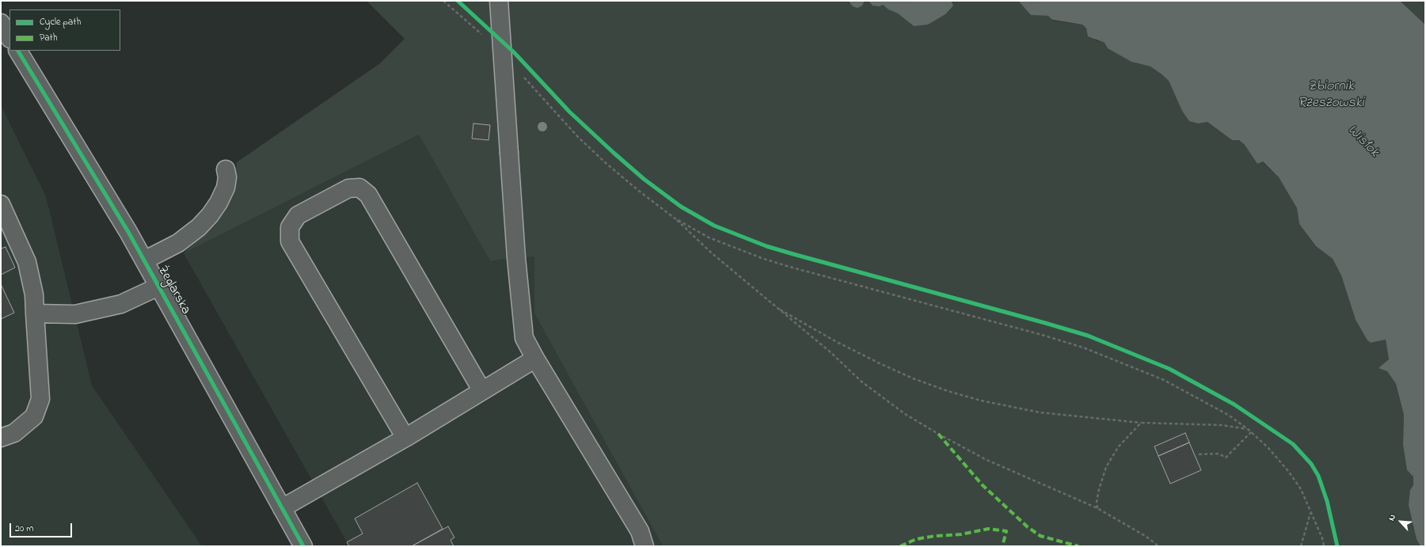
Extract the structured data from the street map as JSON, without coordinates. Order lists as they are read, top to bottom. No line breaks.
{"streets":{"street":["Żeglarska"]},"water":["Zbiornik Rzeszowski","Wisłok"],"legend":["Cycle path","Path"],"scale_bar":"20 m","north":"top left"}
